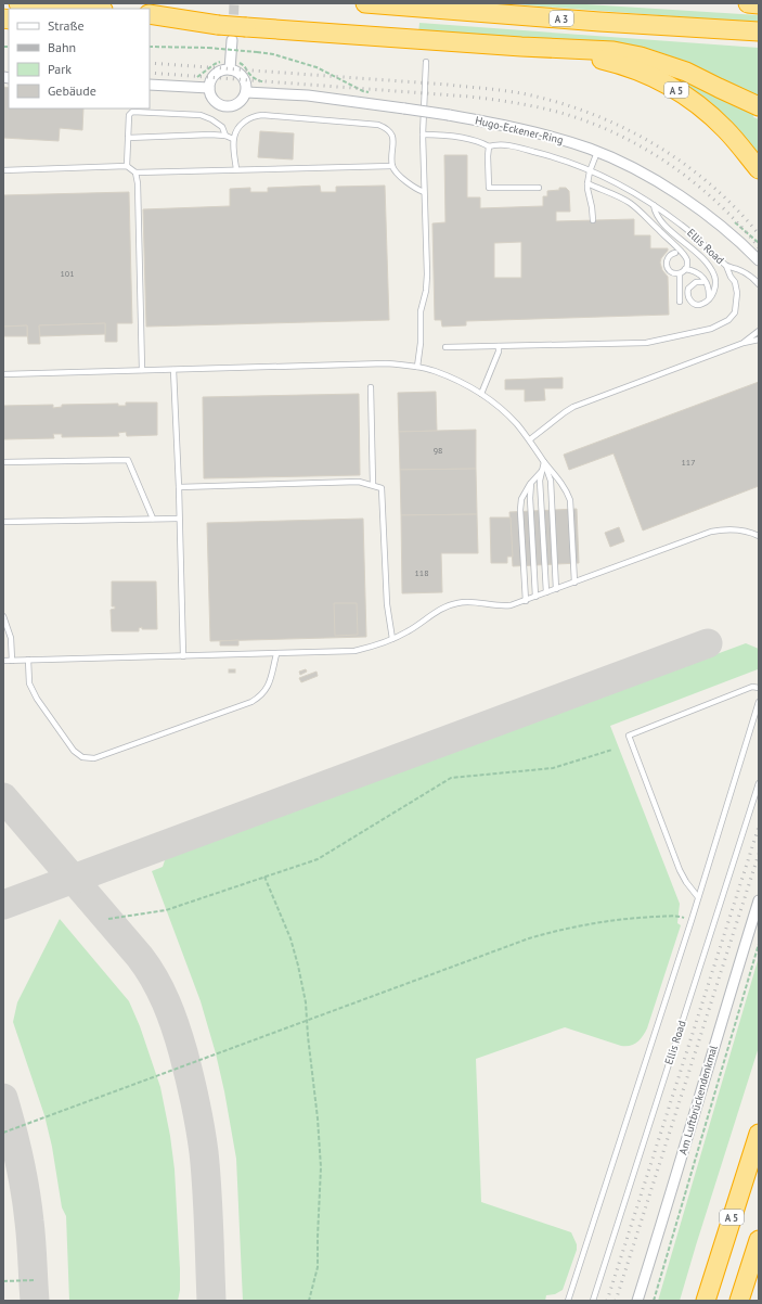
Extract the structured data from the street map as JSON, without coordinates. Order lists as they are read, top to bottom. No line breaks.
{"streets":{"highway":["A 3","A 5"],"street":["Hugo-Eckener-Ring","Am Luftbrückendenkmal"],"lane":["Ellis Road"]},"house_numbers":["101","98","117","118"],"legend":["Straße","Bahn","Park","Gebäude"]}
